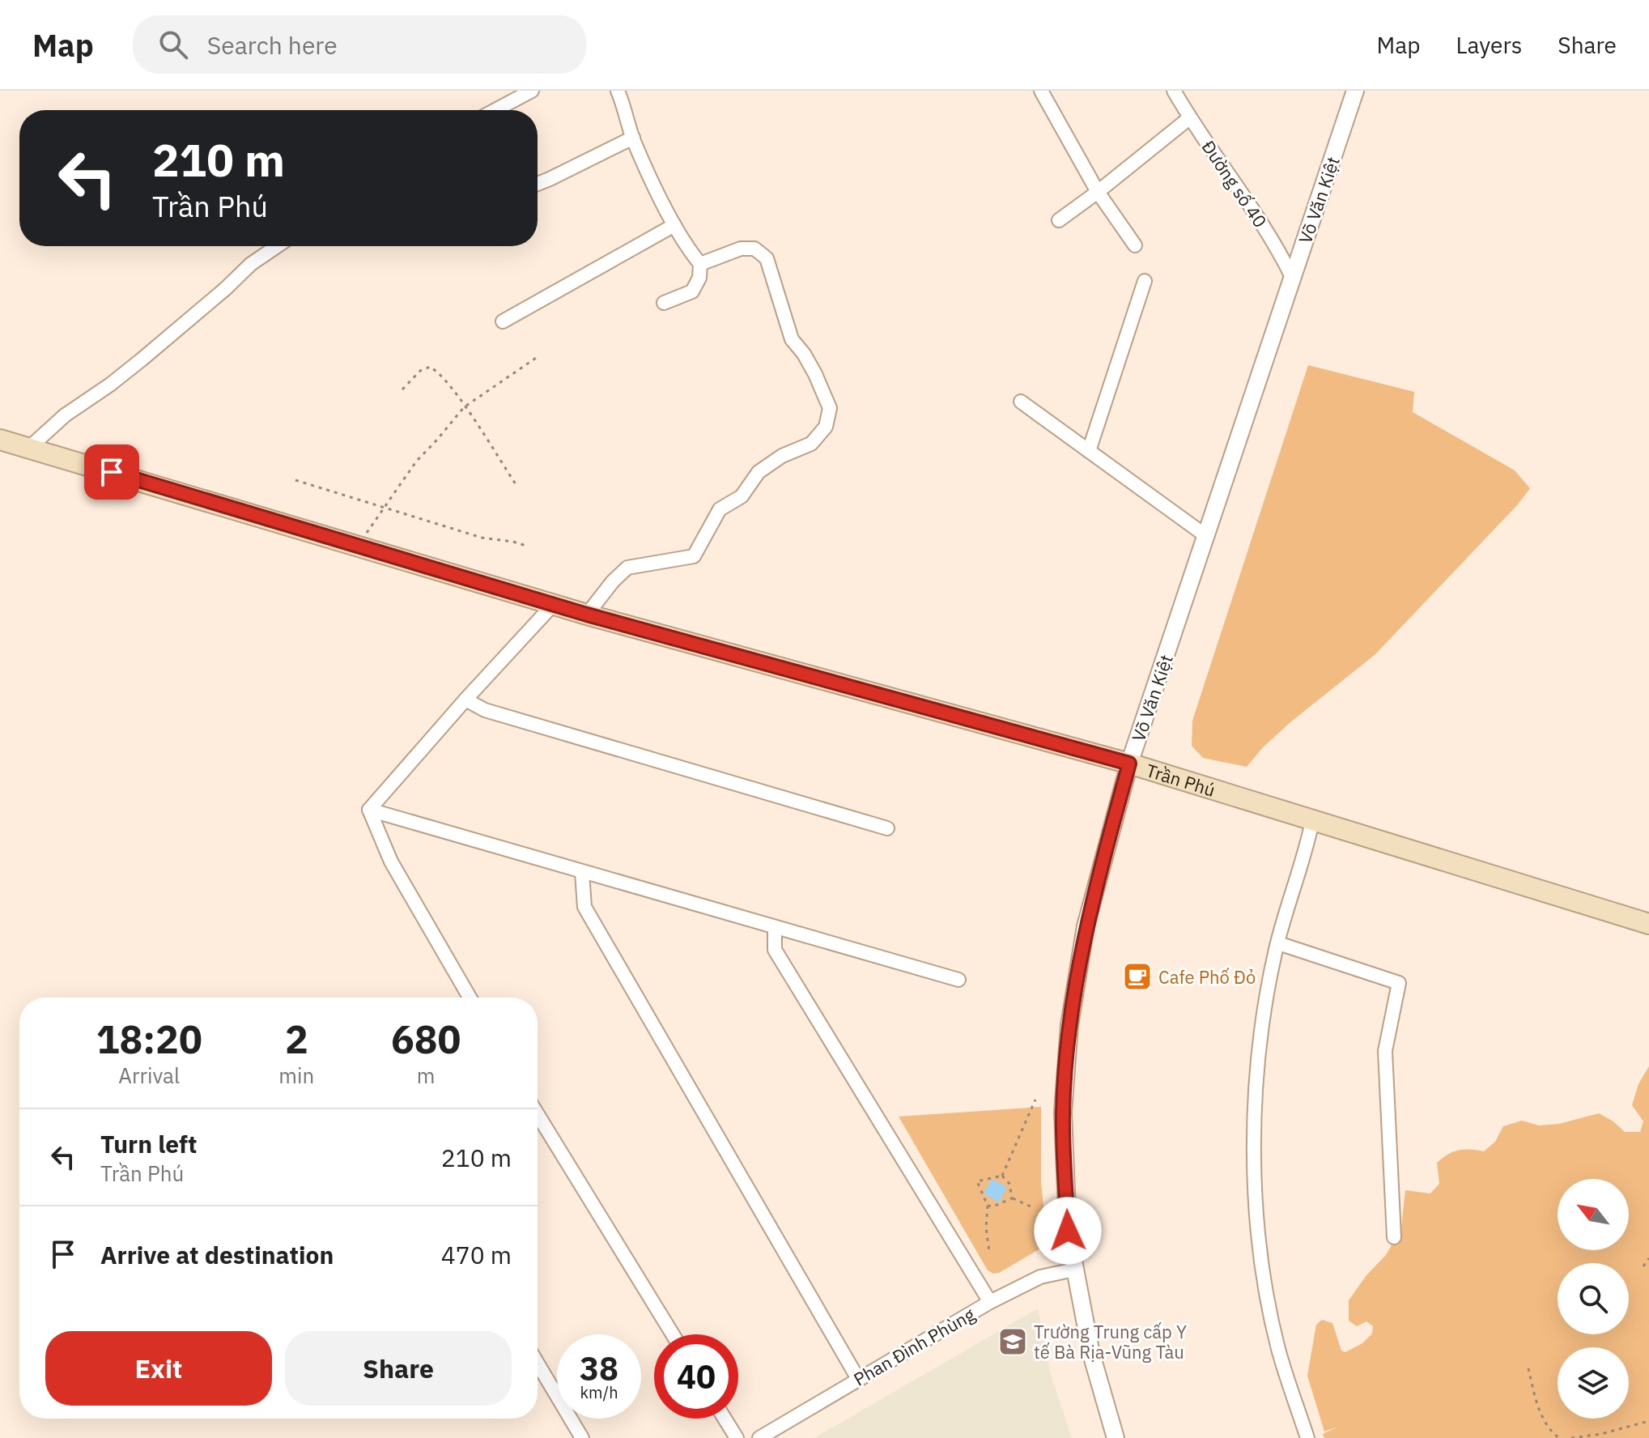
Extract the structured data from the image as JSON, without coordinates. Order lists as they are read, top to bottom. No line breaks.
{"streets":{"main road":["Trần Phú"],"street":["Đường số 40","Võ Văn Kiệt","Phan Đình Phùng"]},"crossings":[["Đường số 40","Võ Văn Kiệt"],["Võ Văn Kiệt","Trần Phú"],["Võ Văn Kiệt","Phan Đình Phùng"]],"places":{"cafe":["Cafe Phố Đỏ"],"school or university":["Trường Trung cấp Y tế Bà Rịa-Vũng Tàu"]},"north":"top left","page":{"header":"Map","search":"Search here","nav":["Map","Layers","Share"],"turn":["210 m","Trần Phú"],"eta":["18:20","Arrival","2","min","680","m"],"list":[{"name":"Turn left","note":"Trần Phú","value":"210 m"},{"name":"Arrive at destination","value":"470 m"}],"buttons":["Exit","Share"],"speed":"38 km/h","limit":"40"}}
